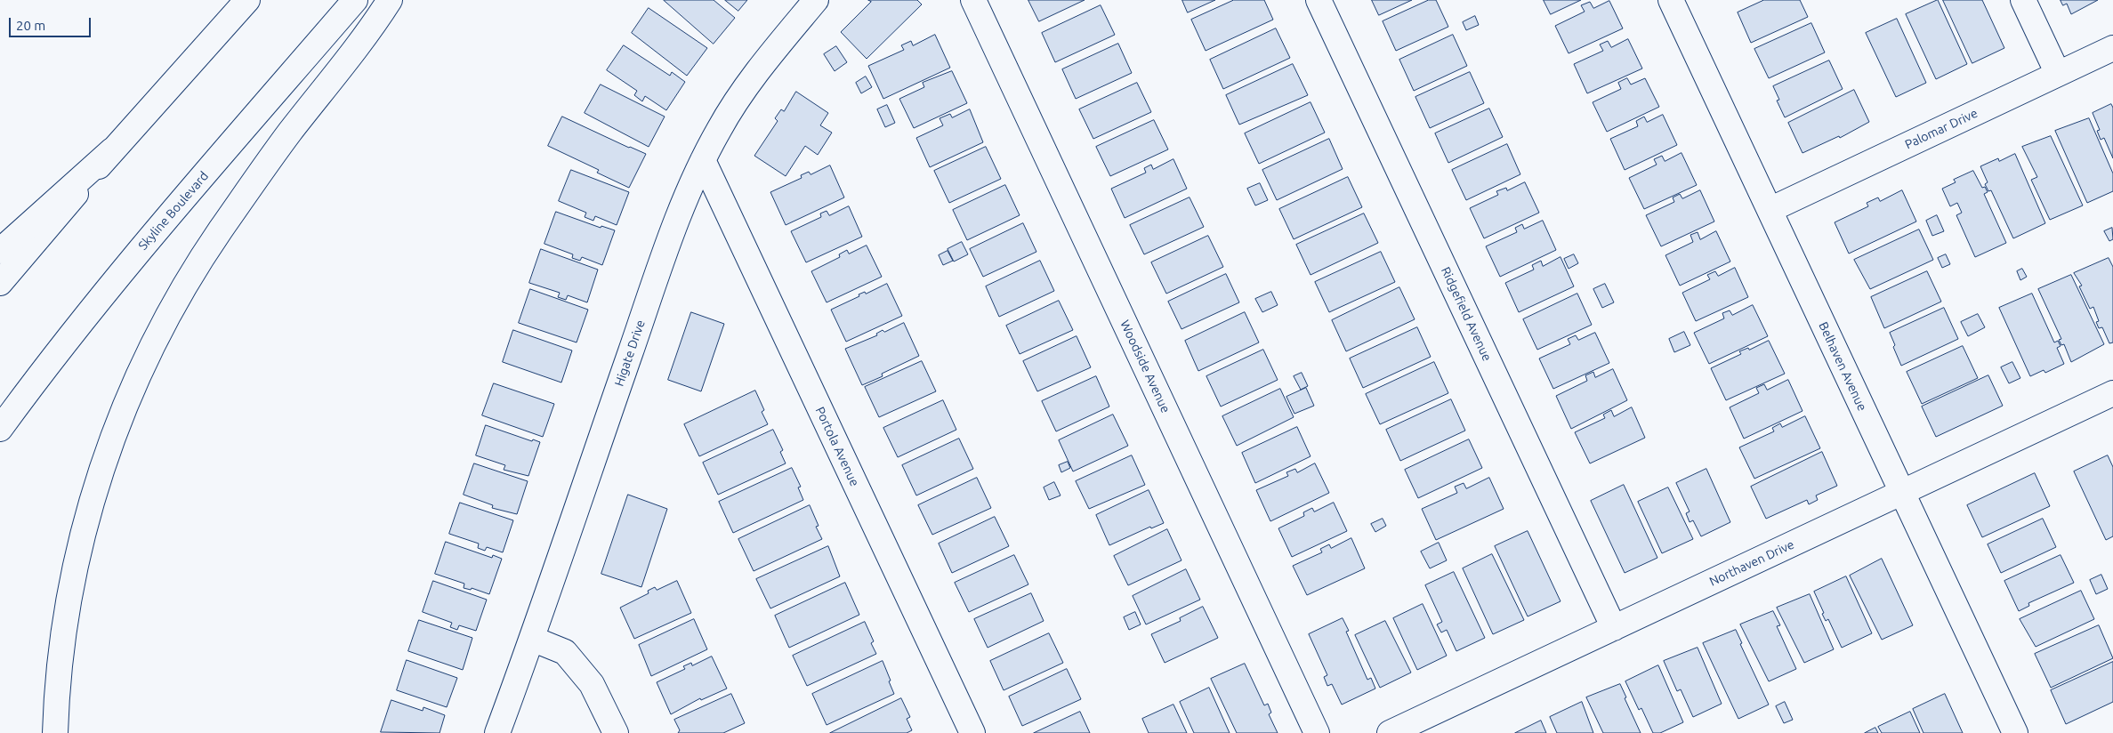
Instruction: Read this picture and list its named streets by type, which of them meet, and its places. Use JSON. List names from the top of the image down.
{
  "streets": {
    "main road": [
      "Palomar Drive",
      "Skyline Boulevard",
      "Ridgefield Avenue",
      "Higate Drive",
      "Woodside Avenue",
      "Belhaven Avenue",
      "Portola Avenue",
      "Northaven Drive"
    ]
  },
  "crossings": [
    ["Palomar Drive", "Belhaven Avenue"],
    ["Ridgefield Avenue", "Northaven Drive"],
    ["Higate Drive", "Portola Avenue"],
    ["Belhaven Avenue", "Northaven Drive"]
  ],
  "scale_bar": "20 m"
}
